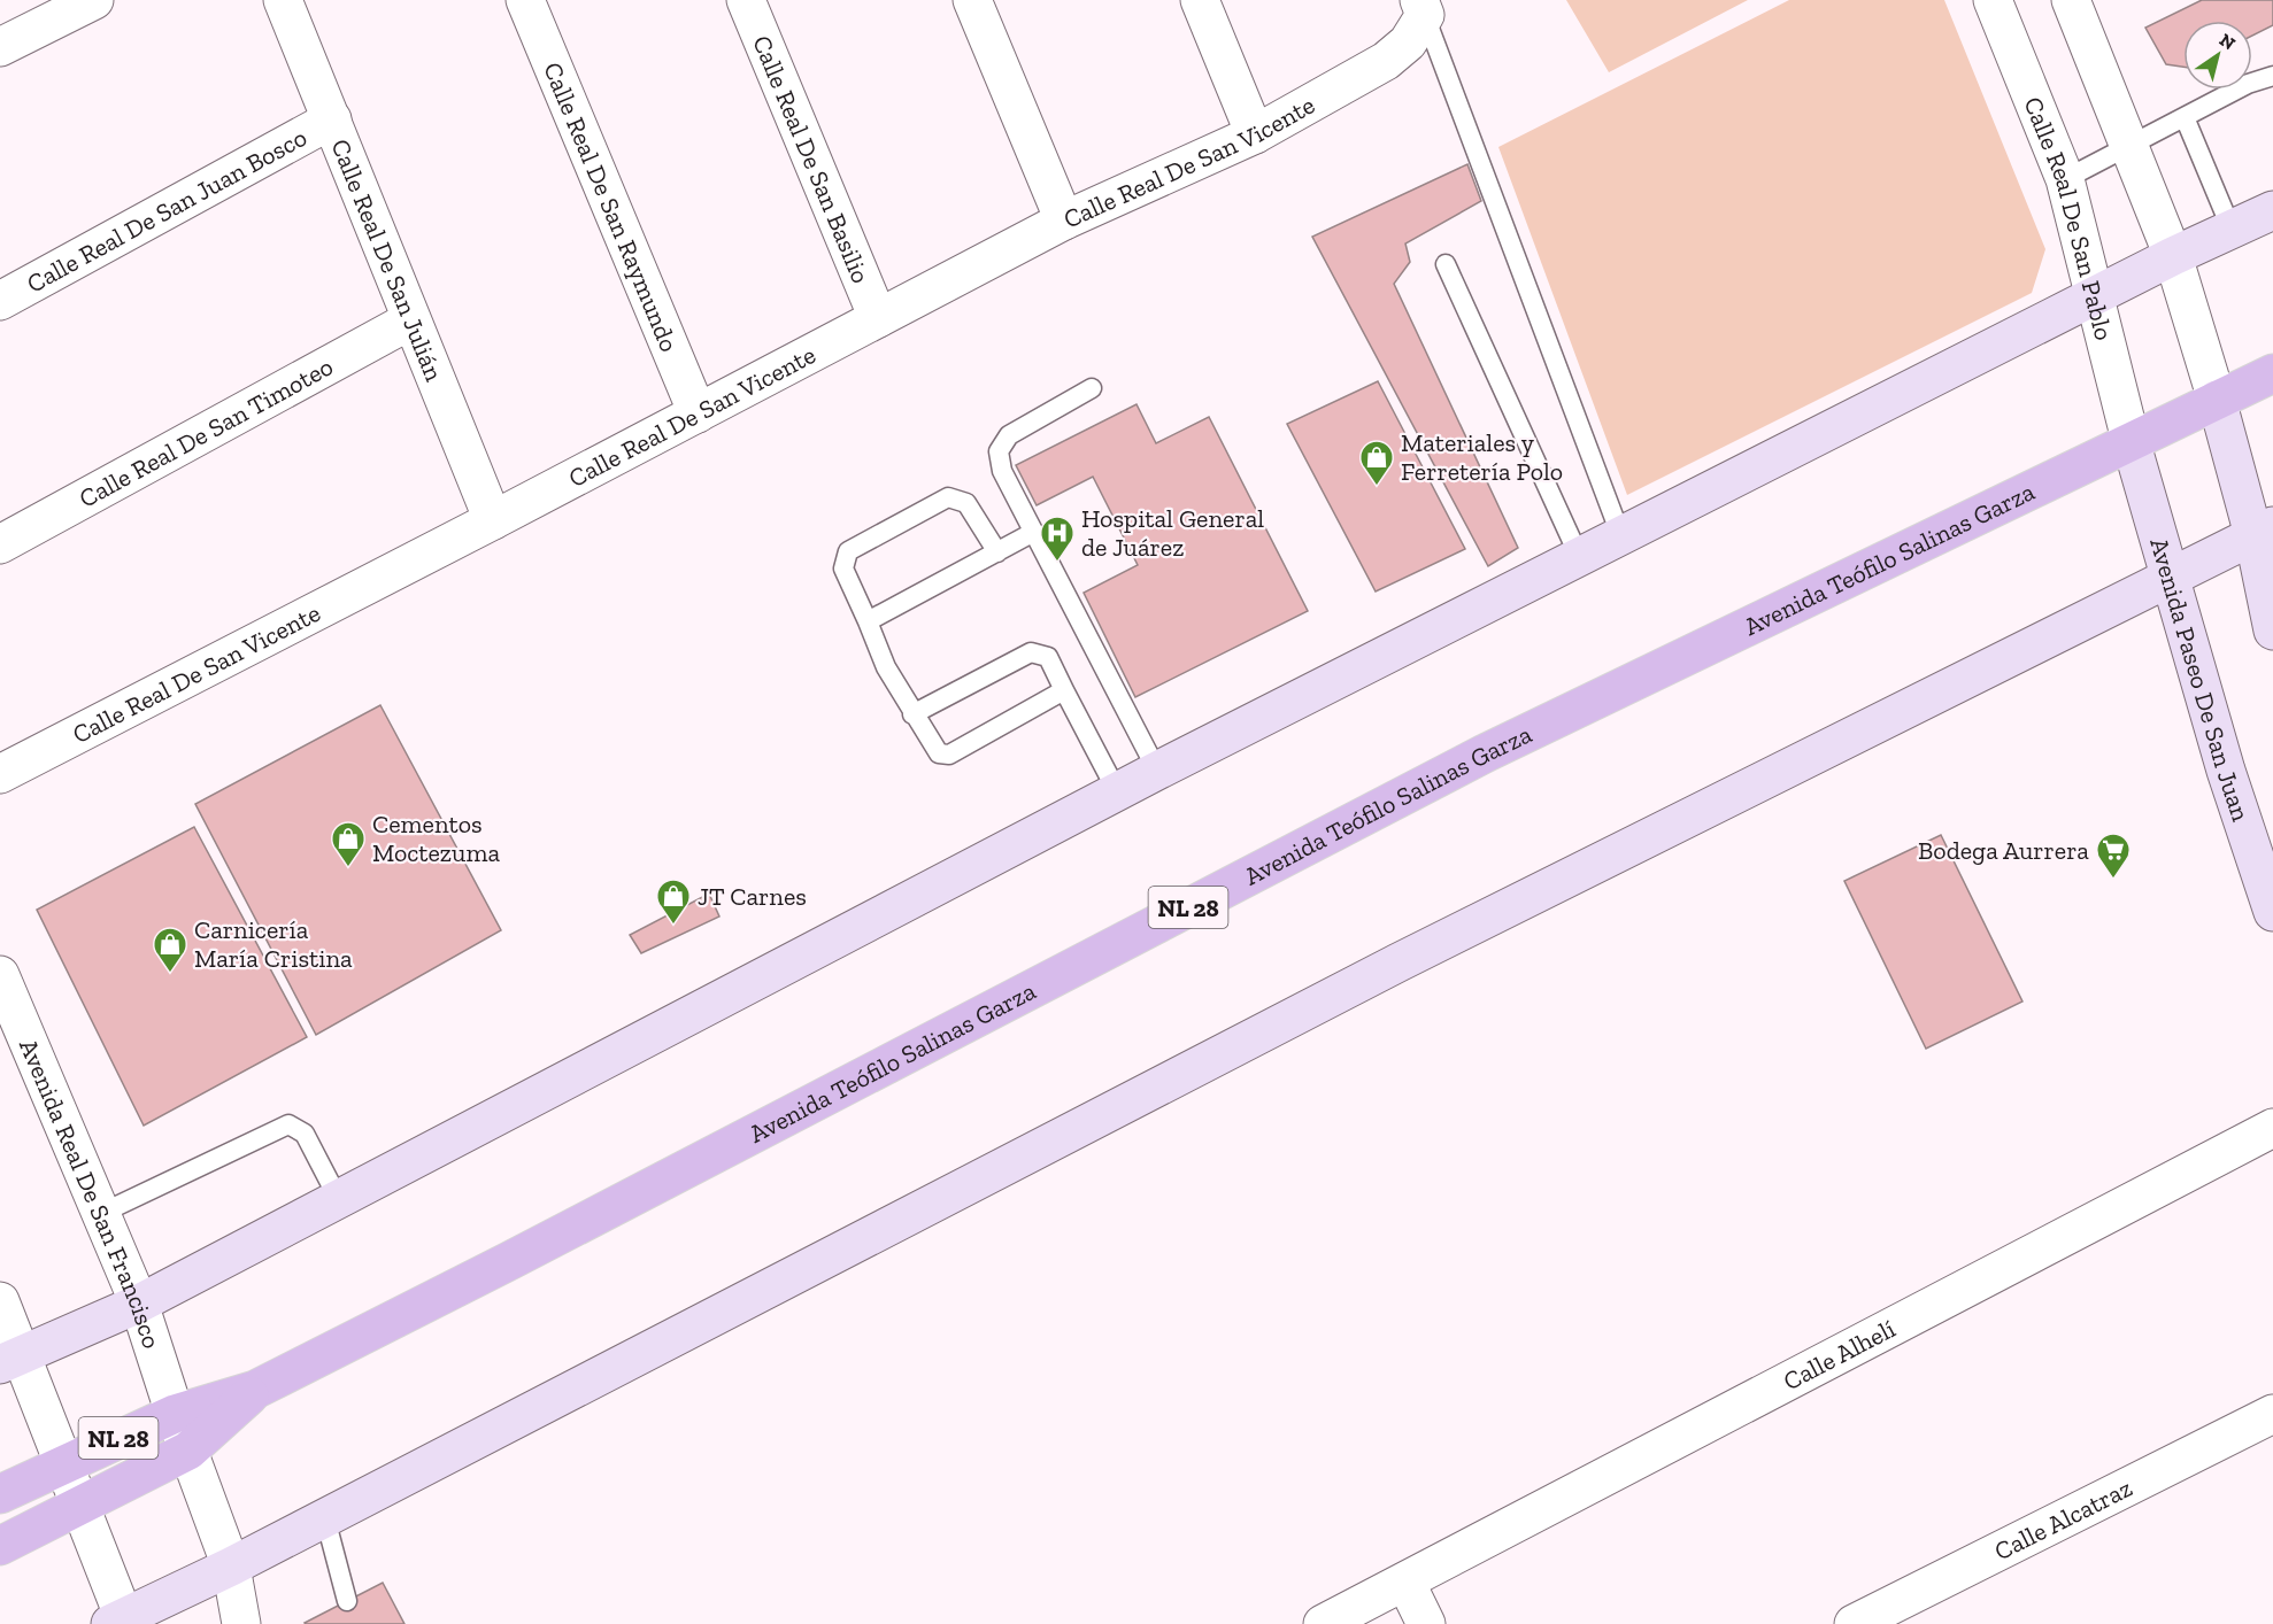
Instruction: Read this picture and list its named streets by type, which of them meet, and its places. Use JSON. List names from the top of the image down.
{
  "streets": {
    "main road": ["Avenida Teófilo Salinas Garza", "NL 28"],
    "street": [
      "Calle Real De San Basilio",
      "Calle Real De San Vicente",
      "Calle Real De San Raymundo",
      "Calle Real De San Juan Bosco",
      "Calle Real De San Pablo",
      "Calle Real De San Julián",
      "Calle Real De San Timoteo",
      "Avenida Paseo De San Juan",
      "Avenida Real De San Francisco",
      "Calle Alhelí",
      "Calle Alcatraz"
    ]
  },
  "crossings": [
    ["Calle Real De San Basilio", "Calle Real De San Vicente"],
    ["Calle Real De San Vicente", "Calle Real De San Raymundo"],
    ["Calle Real De San Vicente", "Calle Real De San Julián"],
    ["Calle Real De San Juan Bosco", "Calle Real De San Julián"],
    ["Calle Real De San Pablo", "Avenida Teófilo Salinas Garza"],
    ["Calle Real De San Pablo", "Avenida Paseo De San Juan"],
    ["Calle Real De San Julián", "Calle Real De San Timoteo"],
    ["Avenida Teófilo Salinas Garza", "Avenida Paseo De San Juan"],
    ["Avenida Teófilo Salinas Garza", "Avenida Real De San Francisco"]
  ],
  "places": {
    "shop": [
      "Materiales y Ferretería Polo",
      "Cementos Moctezuma",
      "JT Carnes",
      "Carnicería María Cristina"
    ],
    "hospital": ["Hospital General de Juárez"],
    "supermarket": ["Bodega Aurrera"]
  },
  "north": "top right"
}
